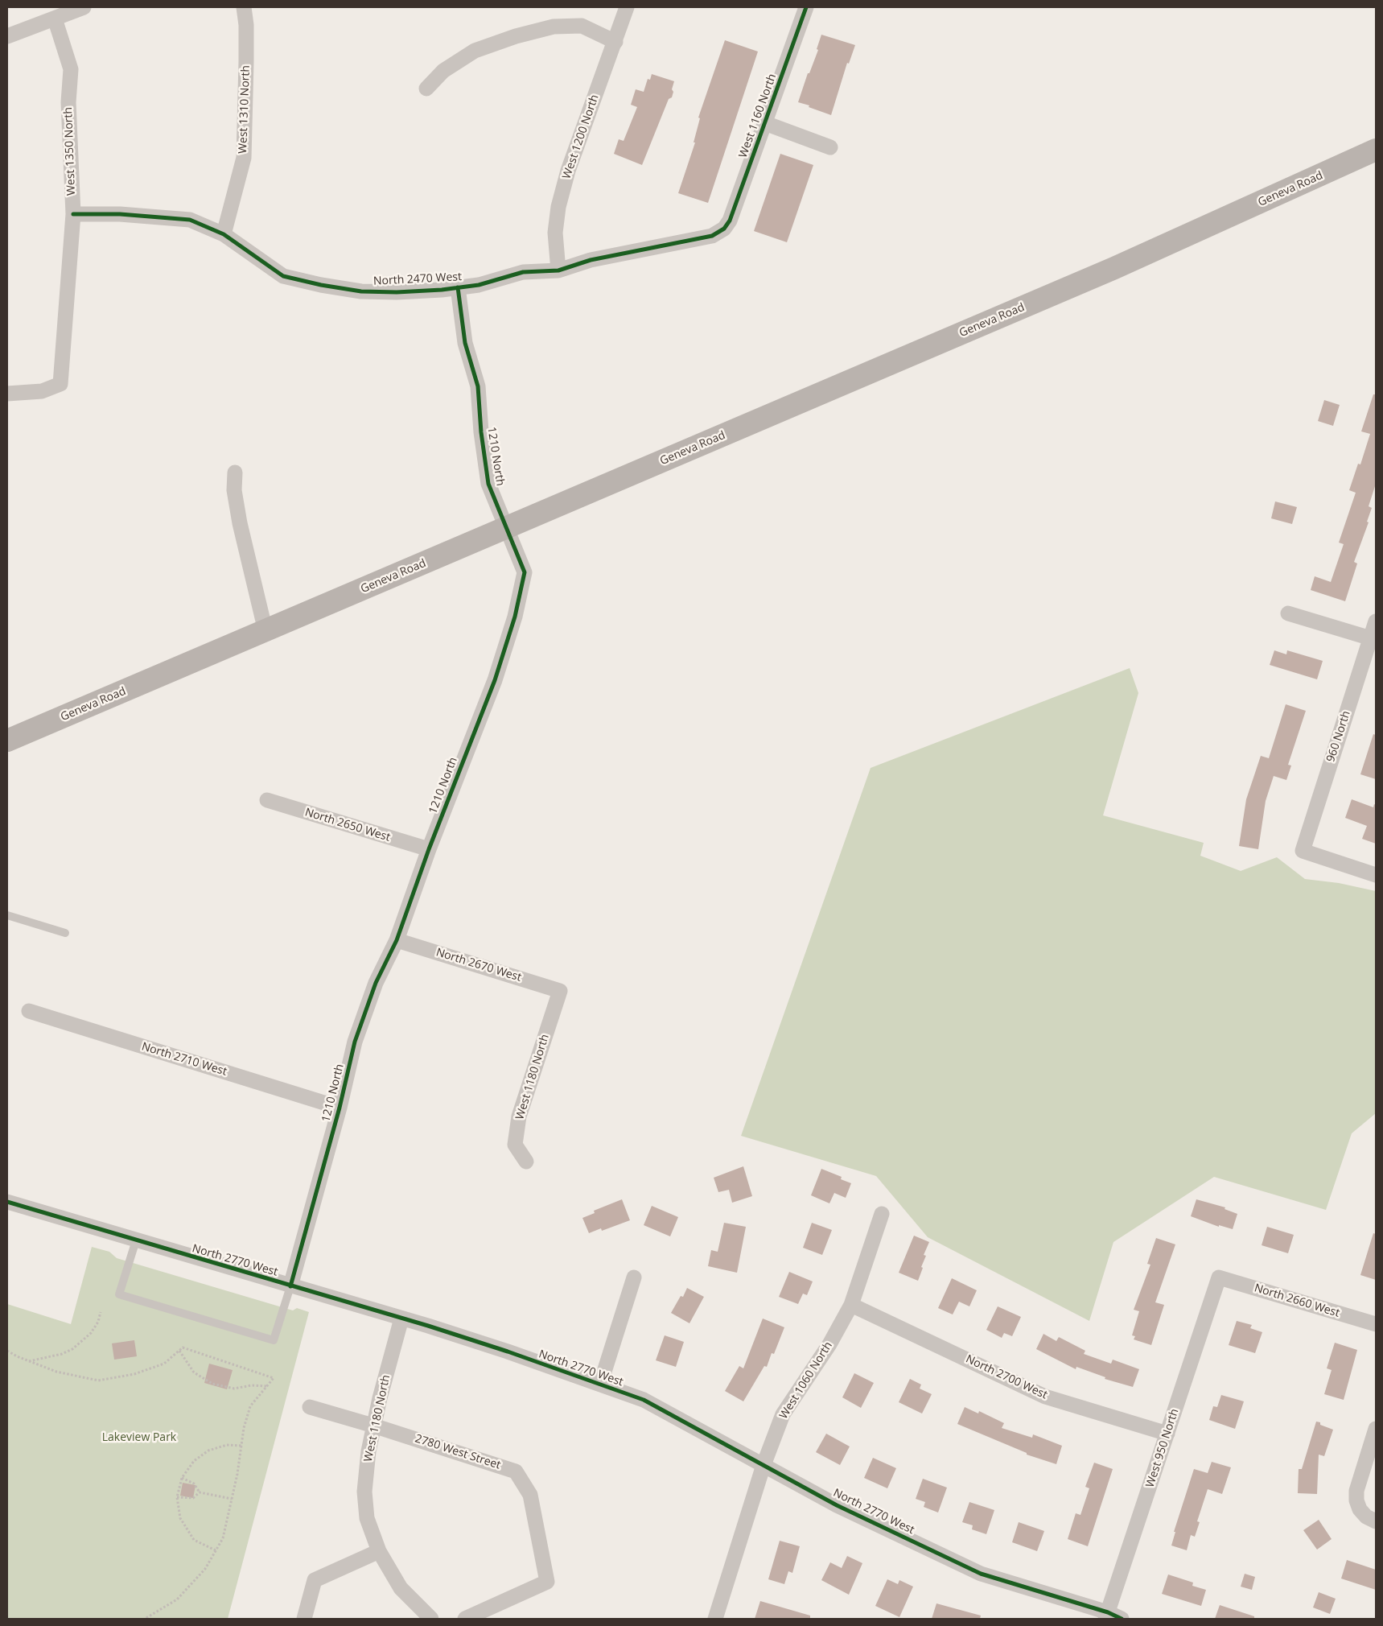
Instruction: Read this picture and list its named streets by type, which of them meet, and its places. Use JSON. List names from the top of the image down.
{
  "streets": {
    "main road": ["Geneva Road"],
    "street": [
      "West 1310 North",
      "West 1160 North",
      "West 1200 North",
      "West 1350 North",
      "North 2470 West",
      "1210 North",
      "960 North",
      "North 2650 West",
      "North 2670 West",
      "North 2710 West",
      "West 1180 North",
      "North 2770 West",
      "North 2660 West",
      "North 2700 West",
      "West 1060 North",
      "West 950 North",
      "2780 West Street"
    ]
  },
  "crossings": [
    ["West 1310 North", "North 2470 West"],
    ["West 1160 North", "North 2470 West"],
    ["West 1200 North", "North 2470 West"],
    ["West 1350 North", "North 2470 West"],
    ["Geneva Road", "1210 North"],
    ["North 2470 West", "1210 North"],
    ["1210 North", "North 2650 West"],
    ["1210 North", "North 2670 West"],
    ["1210 North", "North 2710 West"],
    ["1210 North", "North 2770 West"],
    ["North 2670 West", "West 1180 North"],
    ["West 1180 North", "North 2770 West"],
    ["West 1180 North", "2780 West Street"],
    ["North 2770 West", "West 1060 North"],
    ["North 2770 West", "West 950 North"],
    ["North 2660 West", "West 950 North"],
    ["North 2700 West", "West 1060 North"],
    ["North 2700 West", "West 950 North"]
  ],
  "parks": ["Lakeview Park"]
}
